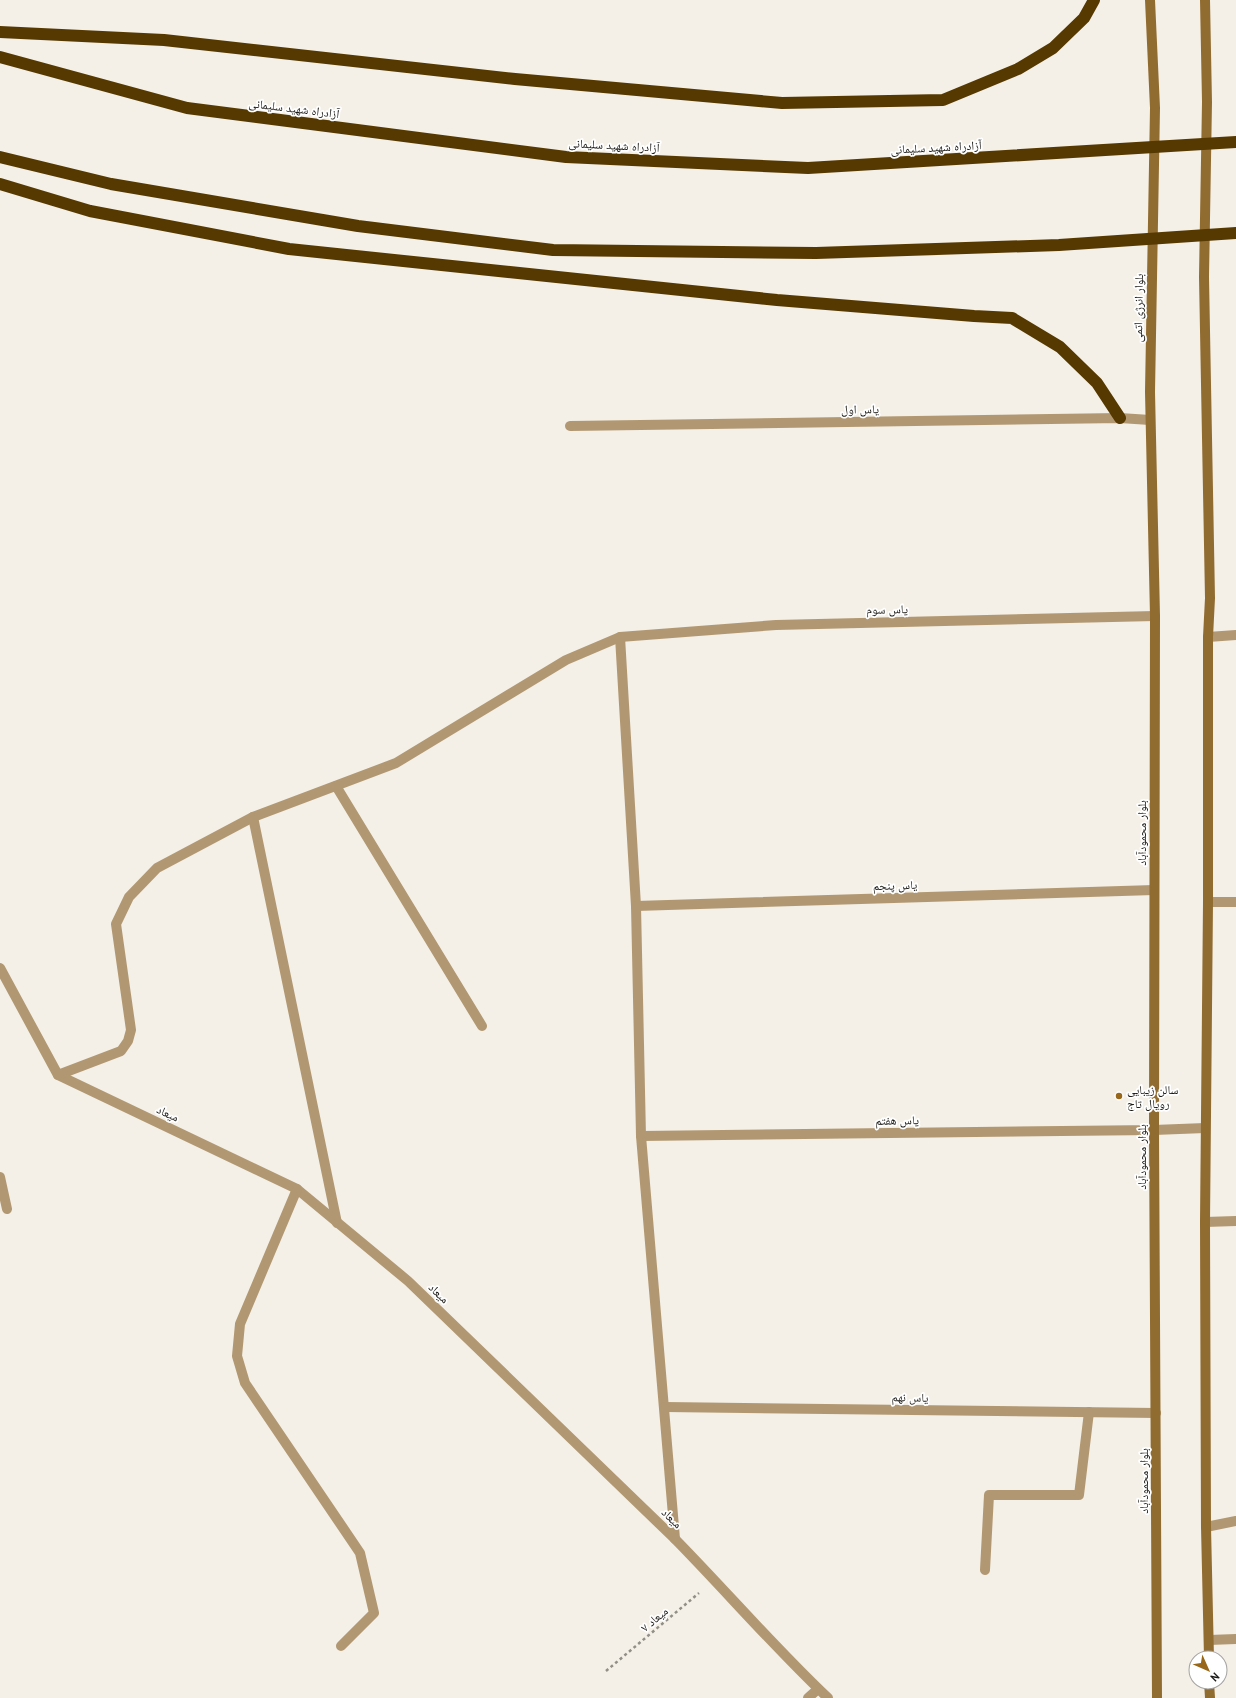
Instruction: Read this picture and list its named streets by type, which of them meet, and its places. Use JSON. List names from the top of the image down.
{
  "streets": {
    "highway": ["آزادراه شهید سلیمانی"],
    "main road": ["بلوار انرژی اتمی", "بلوار محمودآباد"],
    "street": [
      "یاس اول",
      "یاس سوم",
      "یاس پنجم",
      "میعاد",
      "یاس هفتم",
      "یاس نهم"
    ],
    "path": ["میعاد ۷"]
  },
  "crossings": [
    ["بلوار انرژی اتمی", "یاس اول"],
    ["بلوار انرژی اتمی", "یاس سوم"],
    ["بلوار انرژی اتمی", "بلوار محمودآباد"],
    ["یاس سوم", "بلوار محمودآباد"],
    ["یاس سوم", "میعاد"],
    ["بلوار محمودآباد", "یاس پنجم"],
    ["بلوار محمودآباد", "یاس هفتم"],
    ["بلوار محمودآباد", "یاس نهم"],
    ["میعاد", "میعاد ۷"]
  ],
  "places": ["سالن زیبایی رویال تاج"],
  "north": "bottom right"
}
